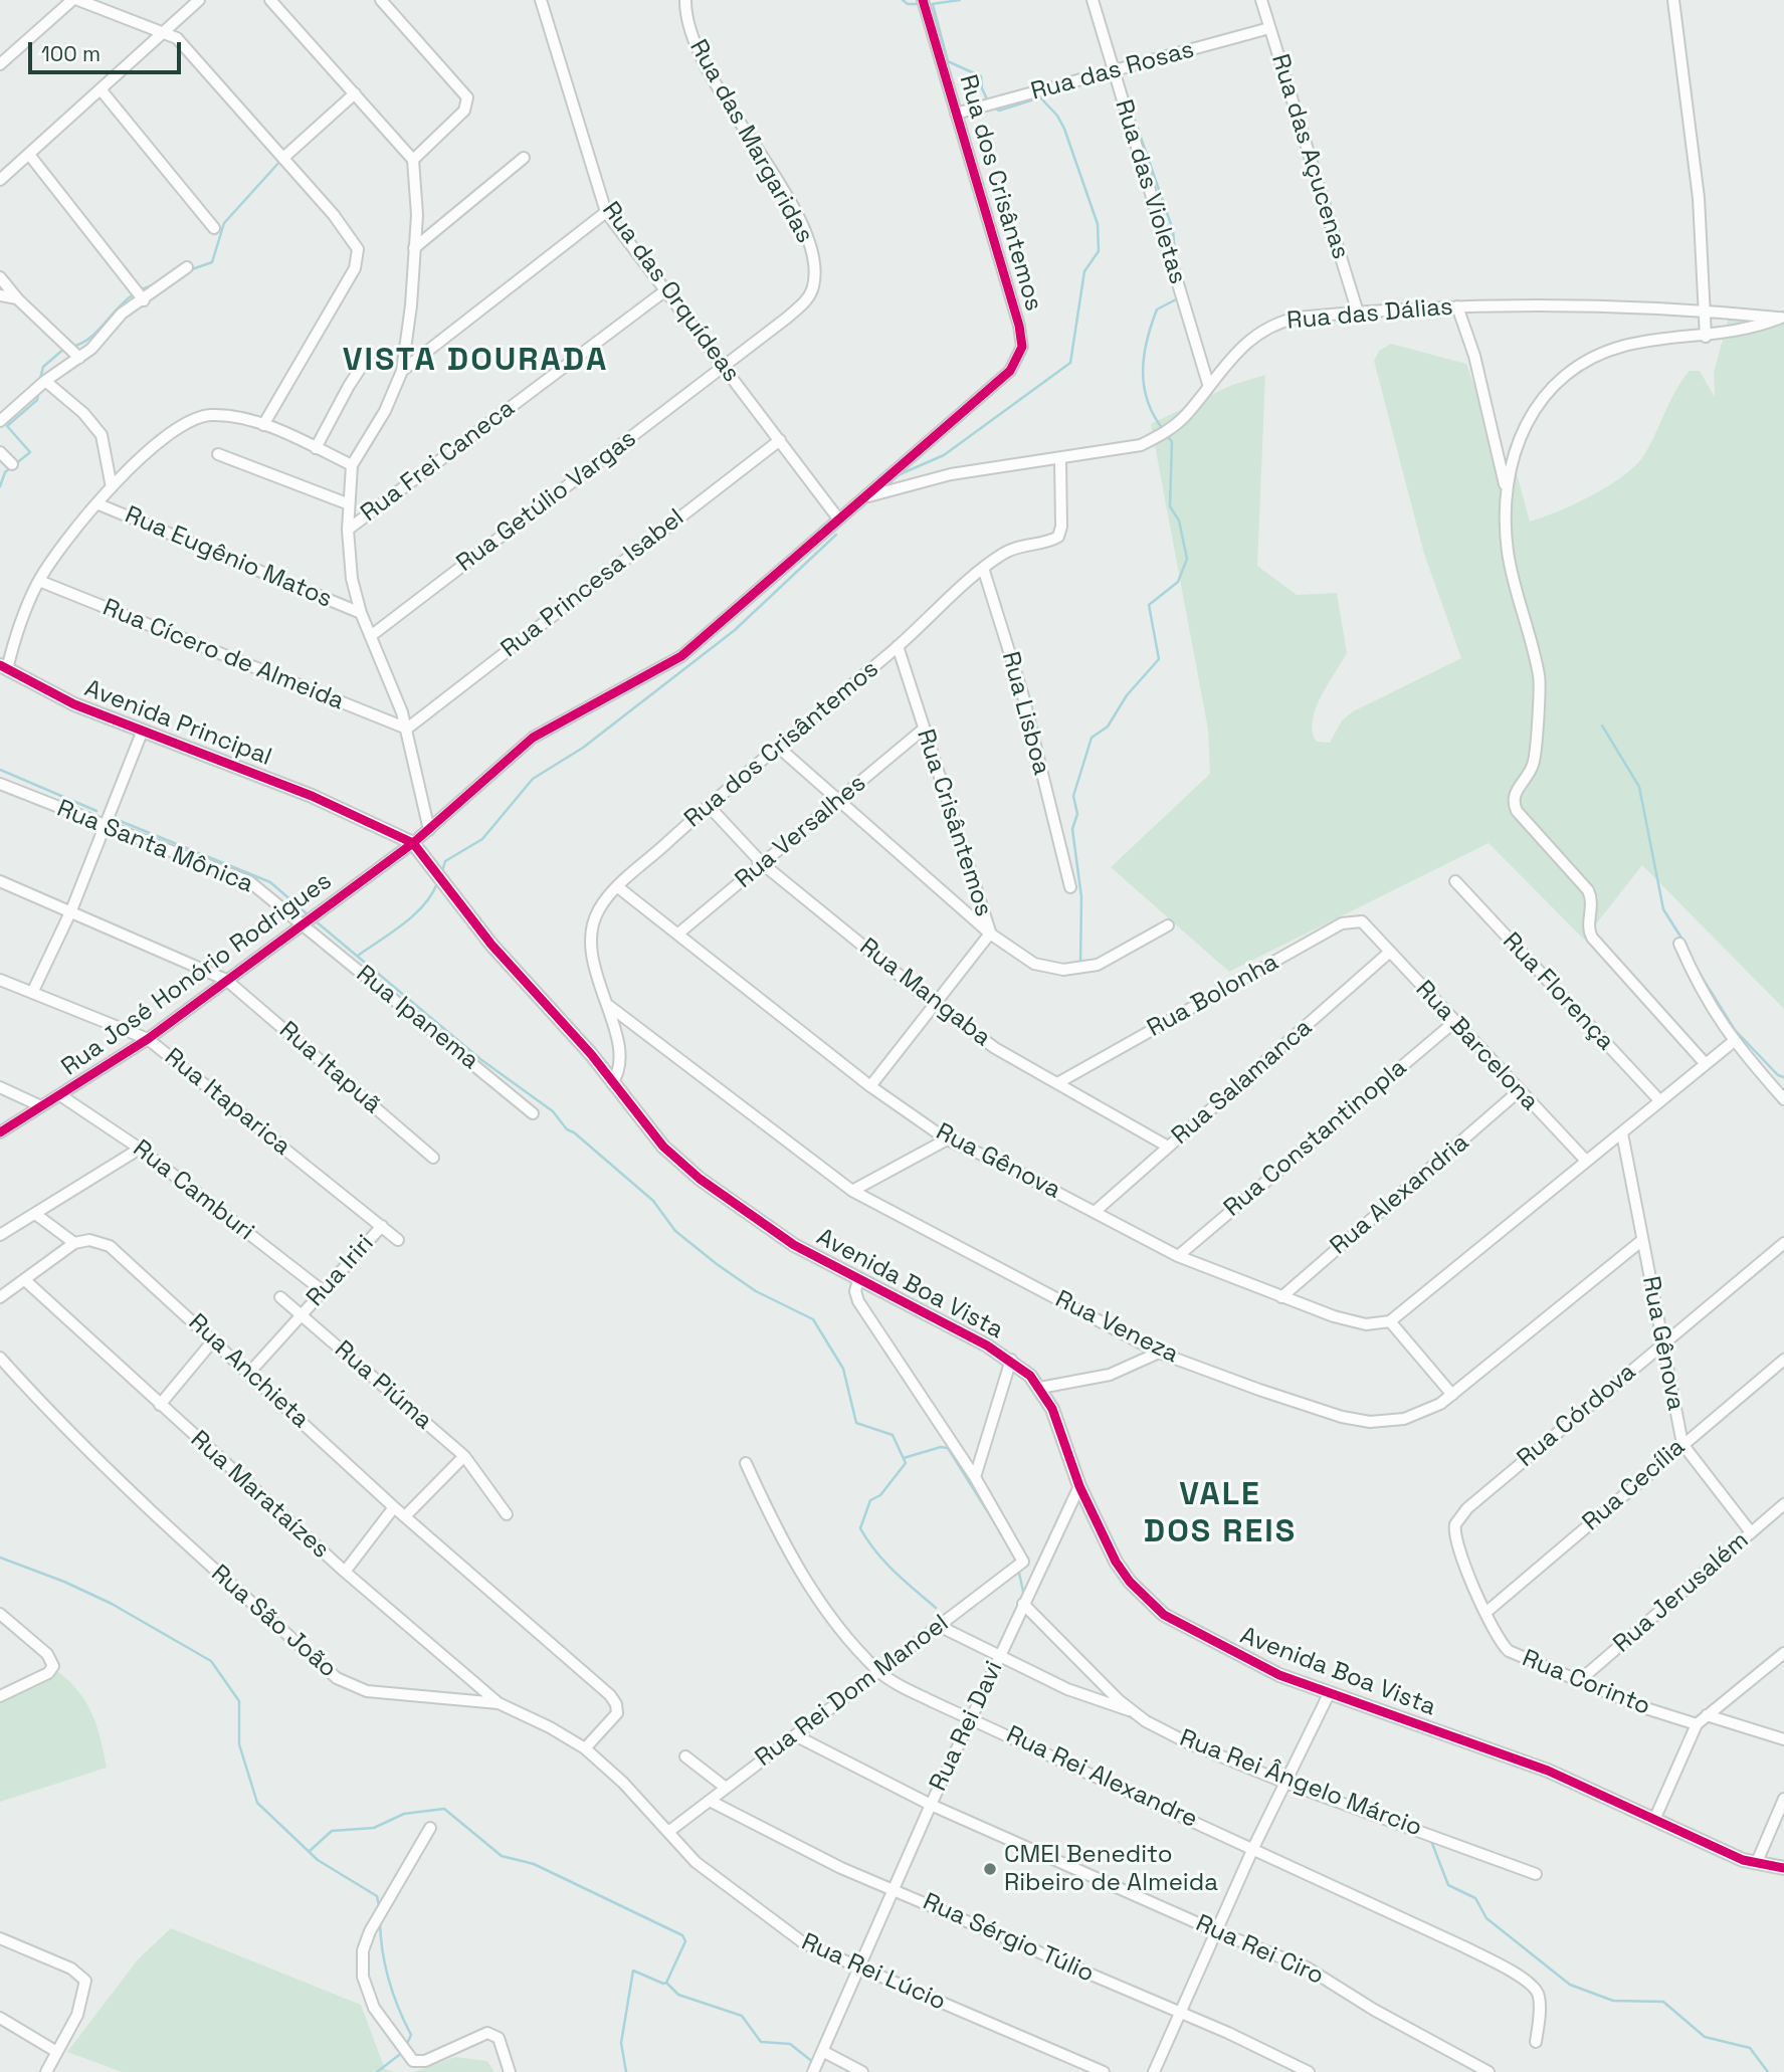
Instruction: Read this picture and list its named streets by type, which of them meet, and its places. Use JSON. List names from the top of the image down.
{
  "streets": {
    "street": [
      "Rua das Rosas",
      "Rua das Margaridas",
      "Rua das Açucenas",
      "Rua das Violetas",
      "Rua dos Crisântemos",
      "Rua das Orquídeas",
      "Rua das Dálias",
      "Rua Frei Caneca",
      "Rua Getúlio Vargas",
      "Rua Eugênio Matos",
      "Rua Princesa Isabel",
      "Rua Cícero de Almeida",
      "Rua Lisboa",
      "Avenida Principal",
      "Rua Crisântemos",
      "Rua Versalhes",
      "Rua Santa Mônica",
      "Rua José Honório Rodrigues",
      "Rua Florença",
      "Rua Mangaba",
      "Rua Bolonha",
      "Rua Ipanema",
      "Rua Barcelona",
      "Rua Itapuã",
      "Rua Salamanca",
      "Rua Itaparica",
      "Rua Constantinopla",
      "Rua Gênova",
      "Rua Camburi",
      "Rua Alexandria",
      "Rua Iriri",
      "Avenida Boa Vista",
      "Rua Veneza",
      "Rua Anchieta",
      "Rua Piúma",
      "Rua Córdova",
      "Rua Cecília",
      "Rua Marataízes",
      "Rua Jerusalém",
      "Rua São João",
      "Rua Corinto",
      "Rua Rei Dom Manoel",
      "Rua Rei Davi",
      "Rua Rei Alexandre",
      "Rua Rei Ângelo Márcio",
      "Rua Sérgio Túlio",
      "Rua Rei Ciro",
      "Rua Rei Lúcio"
    ]
  },
  "crossings": [
    ["Rua das Rosas", "Rua das Açucenas"],
    ["Rua das Rosas", "Rua das Violetas"],
    ["Rua das Rosas", "Rua dos Crisântemos"],
    ["Rua das Margaridas", "Rua das Orquídeas"],
    ["Rua das Margaridas", "Rua Getúlio Vargas"],
    ["Rua das Açucenas", "Rua das Dálias"],
    ["Rua das Violetas", "Rua das Dálias"],
    ["Rua dos Crisântemos", "Rua das Orquídeas"],
    ["Rua dos Crisântemos", "Rua das Dálias"],
    ["Rua dos Crisântemos", "Rua Lisboa"],
    ["Rua dos Crisântemos", "Rua Crisântemos"],
    ["Rua dos Crisântemos", "Rua José Honório Rodrigues"],
    ["Rua dos Crisântemos", "Rua Mangaba"],
    ["Rua dos Crisântemos", "Rua Gênova"],
    ["Rua dos Crisântemos", "Avenida Boa Vista"],
    ["Rua dos Crisântemos", "Rua Veneza"],
    ["Rua das Orquídeas", "Rua Frei Caneca"],
    ["Rua das Orquídeas", "Rua Getúlio Vargas"],
    ["Rua das Orquídeas", "Rua Princesa Isabel"],
    ["Rua das Orquídeas", "Rua José Honório Rodrigues"],
    ["Rua Princesa Isabel", "Rua Cícero de Almeida"],
    ["Avenida Principal", "Rua José Honório Rodrigues"],
    ["Avenida Principal", "Avenida Boa Vista"],
    ["Rua Crisântemos", "Rua Versalhes"],
    ["Rua Crisântemos", "Rua Mangaba"],
    ["Rua Crisântemos", "Rua Gênova"],
    ["Rua Versalhes", "Rua Mangaba"],
    ["Rua Versalhes", "Rua Gênova"],
    ["Rua Santa Mônica", "Rua José Honório Rodrigues"],
    ["Rua Santa Mônica", "Rua Ipanema"],
    ["Rua José Honório Rodrigues", "Rua Ipanema"],
    ["Rua José Honório Rodrigues", "Rua Itapuã"],
    ["Rua José Honório Rodrigues", "Rua Itaparica"],
    ["Rua José Honório Rodrigues", "Rua Camburi"],
    ["Rua José Honório Rodrigues", "Avenida Boa Vista"],
    ["Rua Mangaba", "Rua Bolonha"],
    ["Rua Mangaba", "Rua Salamanca"],
    ["Rua Bolonha", "Rua Barcelona"],
    ["Rua Barcelona", "Rua Salamanca"],
    ["Rua Barcelona", "Rua Constantinopla"],
    ["Rua Barcelona", "Rua Alexandria"],
    ["Rua Salamanca", "Rua Gênova"],
    ["Rua Itaparica", "Rua Iriri"],
    ["Rua Constantinopla", "Rua Gênova"],
    ["Rua Gênova", "Rua Alexandria"],
    ["Rua Gênova", "Rua Veneza"],
    ["Rua Gênova", "Rua Córdova"],
    ["Rua Gênova", "Rua Cecília"],
    ["Rua Gênova", "Rua Jerusalém"],
    ["Rua Camburi", "Rua Iriri"],
    ["Rua Iriri", "Rua Piúma"],
    ["Avenida Boa Vista", "Rua Rei Davi"],
    ["Rua Anchieta", "Rua São João"],
    ["Rua Córdova", "Rua Corinto"],
    ["Rua Cecília", "Rua Corinto"],
    ["Rua Marataízes", "Rua São João"],
    ["Rua Jerusalém", "Rua Corinto"],
    ["Rua São João", "Rua Rei Dom Manoel"],
    ["Rua São João", "Rua Rei Lúcio"],
    ["Rua Rei Dom Manoel", "Rua Rei Alexandre"],
    ["Rua Rei Dom Manoel", "Rua Sérgio Túlio"],
    ["Rua Rei Dom Manoel", "Rua Rei Ciro"],
    ["Rua Rei Dom Manoel", "Rua Rei Lúcio"],
    ["Rua Rei Davi", "Rua Rei Alexandre"],
    ["Rua Rei Davi", "Rua Rei Ângelo Márcio"],
    ["Rua Rei Davi", "Rua Sérgio Túlio"],
    ["Rua Rei Davi", "Rua Rei Ciro"],
    ["Rua Rei Davi", "Rua Rei Lúcio"]
  ],
  "districts": ["VISTA DOURADA", "VALE DOS REIS"],
  "places": ["CMEI Benedito Ribeiro de Almeida"],
  "scale_bar": "100 m"
}
